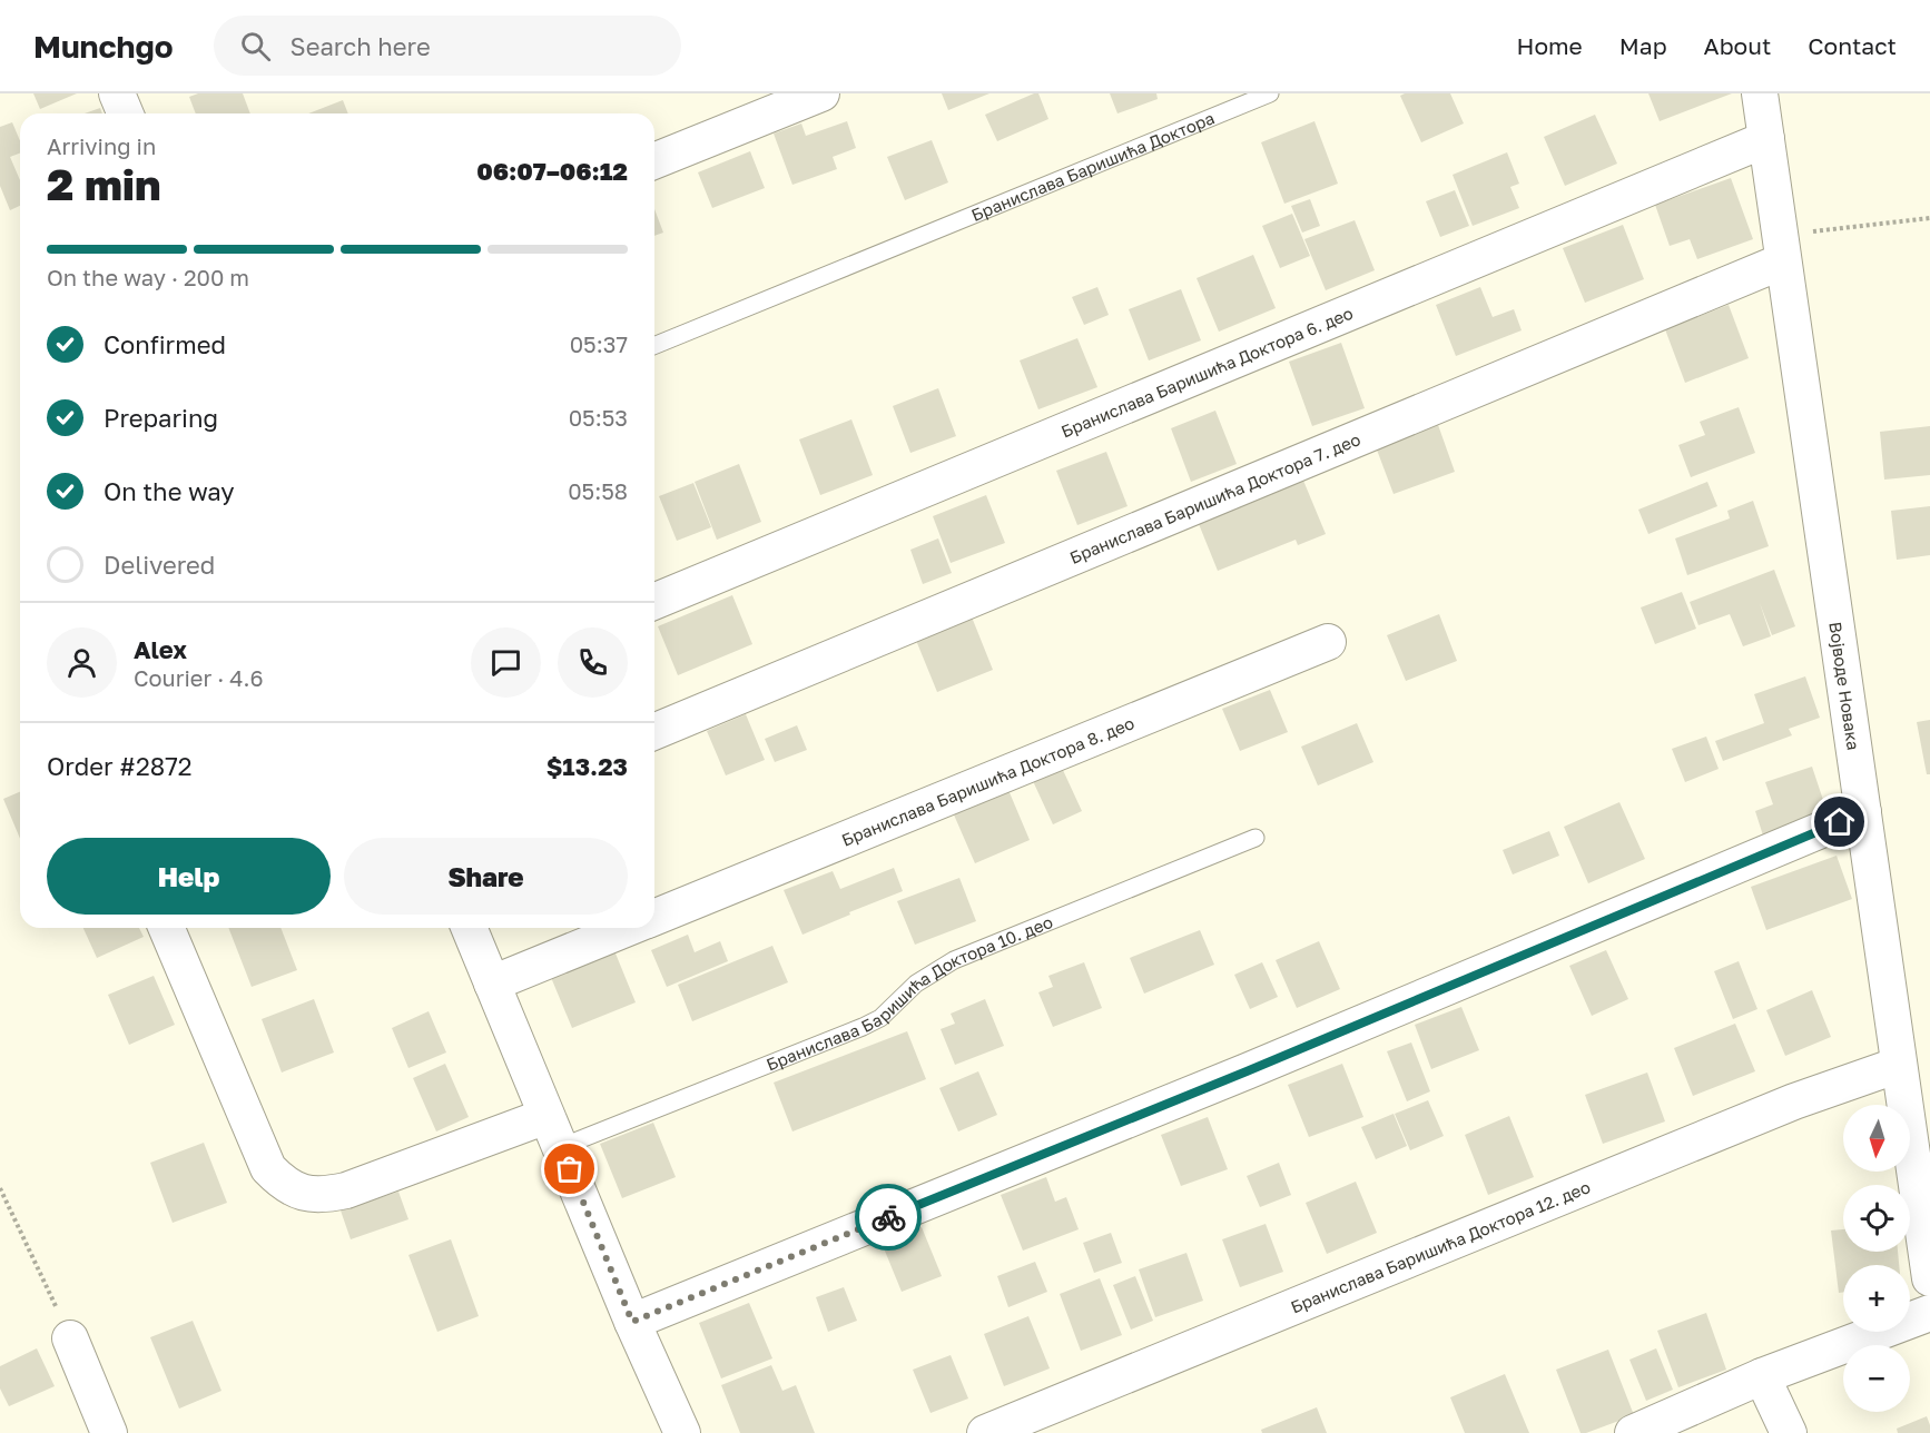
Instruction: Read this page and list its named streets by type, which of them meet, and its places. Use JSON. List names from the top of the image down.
{
  "streets": {
    "street": [
      "Бранислава Баришића Доктора 6. део",
      "Бранислава Баришића Доктора 7. део",
      "Војводе Новака",
      "Бранислава Баришића Доктора 8. део",
      "Бранислава Баришића Доктора 12. део"
    ],
    "lane": ["Бранислава Баришића Доктора", "Бранислава Баришића Доктора 10. део"]
  },
  "crossings": [
    ["Бранислава Баришића Доктора 6. део", "Војводе Новака"],
    ["Бранислава Баришића Доктора 7. део", "Војводе Новака"],
    ["Војводе Новака", "Бранислава Баришића Доктора 12. део"]
  ],
  "north": "bottom",
  "page": {
    "header": "Munchgo",
    "search": "Search here",
    "nav": [
      "Home",
      "Map",
      "About",
      "Contact"
    ],
    "heading": ["2 min", "Arriving in", "06:07–06:12"],
    "panel": [
      "Alex",
      "Courier · 4.6",
      "Order #2872",
      "$13.23"
    ],
    "bar": "On the way · 200 m",
    "list": [
      ["Confirmed", "05:37"],
      ["Preparing", "05:53"],
      ["On the way", "05:58"],
      "Delivered"
    ],
    "buttons": ["Help", "Share"],
    "map_buttons": ["+", "−"]
  }
}
